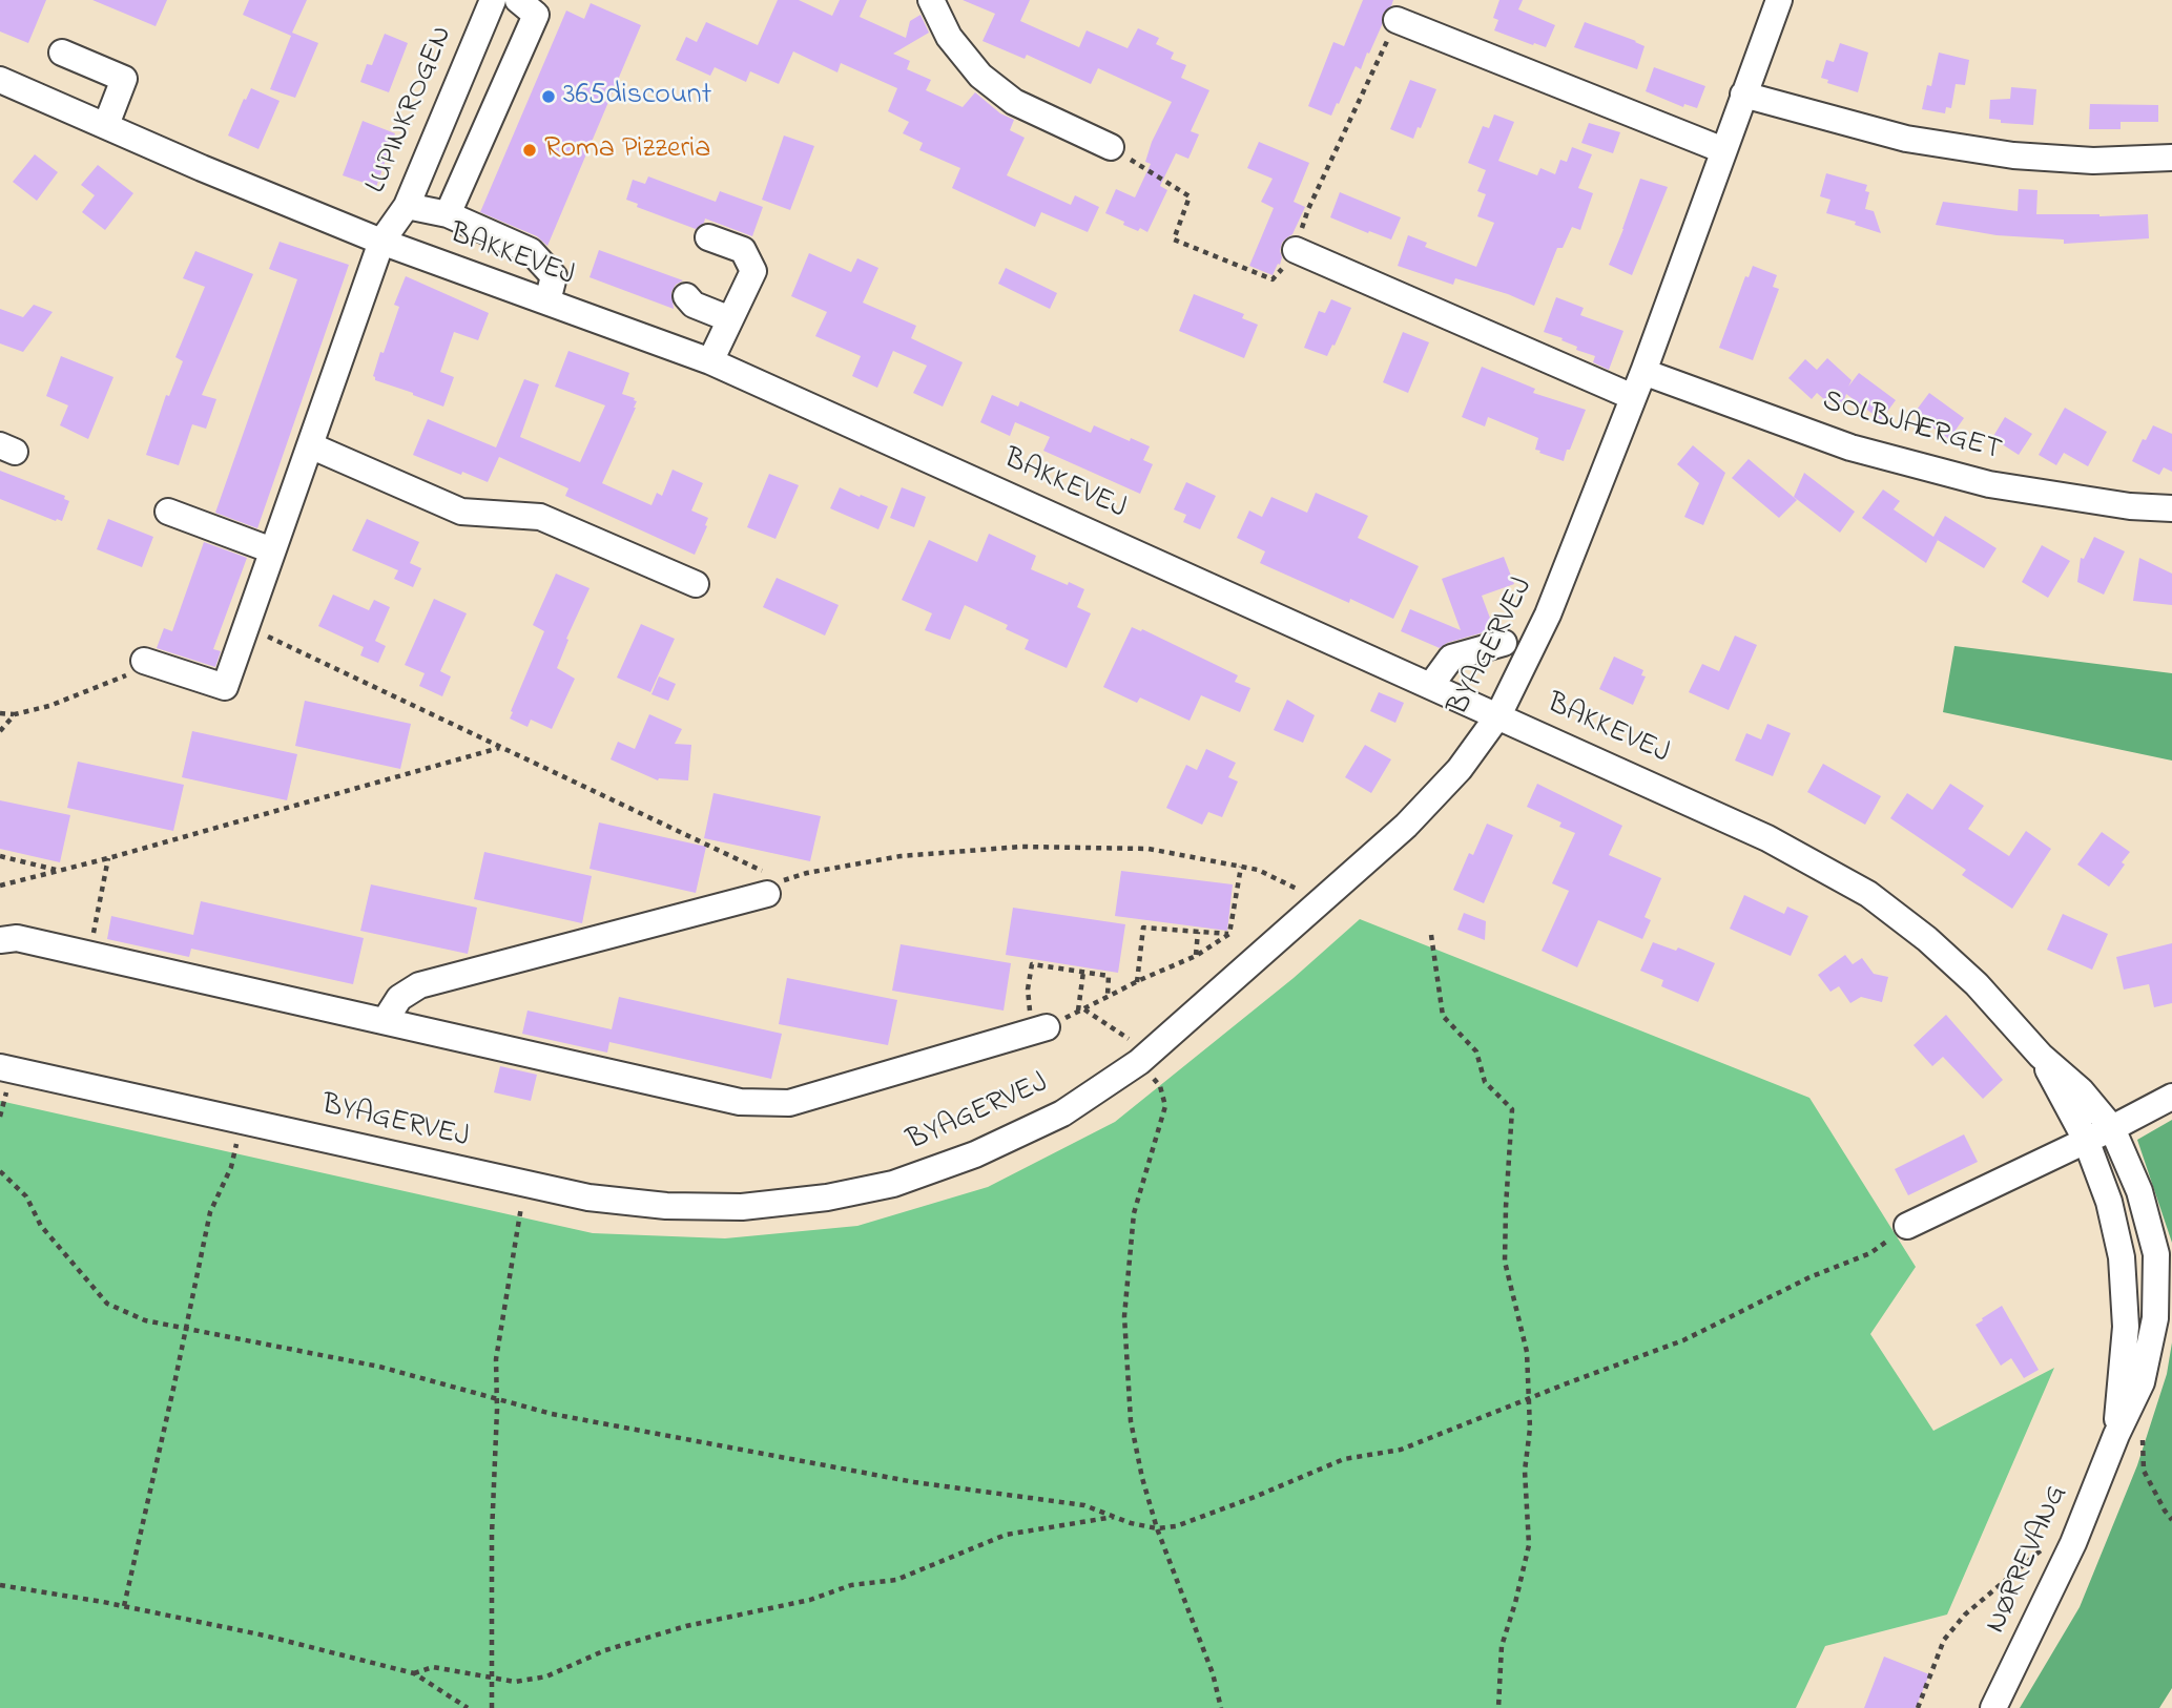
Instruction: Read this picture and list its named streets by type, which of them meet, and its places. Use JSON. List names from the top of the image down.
{
  "streets": {
    "street": [
      "LUPINKROGEN",
      "BAKKEVEJ",
      "SOLBJÆRGET",
      "BYAGERVEJ",
      "NØRREVANG"
    ]
  },
  "crossings": [
    ["LUPINKROGEN", "BAKKEVEJ"],
    ["BAKKEVEJ", "BYAGERVEJ"],
    ["BAKKEVEJ", "NØRREVANG"],
    ["SOLBJÆRGET", "BYAGERVEJ"]
  ],
  "places": ["365discount", "Roma Pizzeria"]
}
